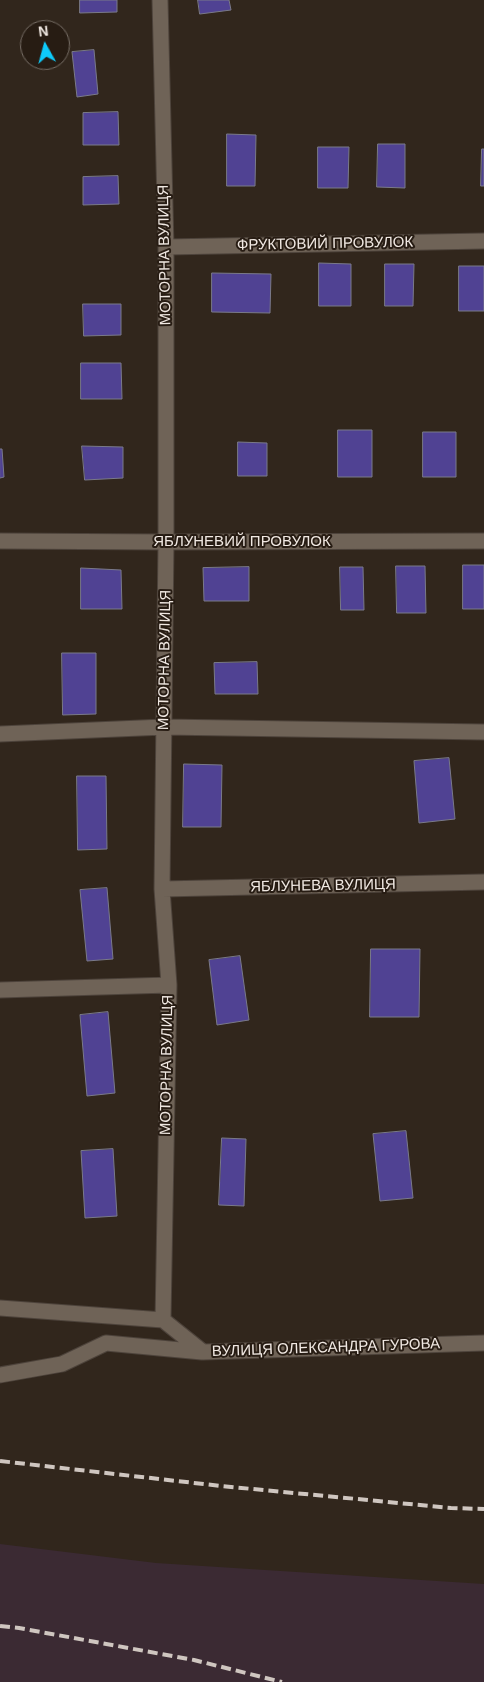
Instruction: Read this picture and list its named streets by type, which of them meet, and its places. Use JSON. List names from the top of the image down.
{
  "streets": {
    "street": [
      "ФРУКТОВИЙ ПРОВУЛОК",
      "МОТОРНА ВУЛИЦЯ",
      "ЯБЛУНЕВИЙ ПРОВУЛОК",
      "ЯБЛУНЕВА ВУЛИЦЯ",
      "ВУЛИЦЯ ОЛЕКСАНДРА ГУРОВА"
    ]
  },
  "crossings": [
    ["ФРУКТОВИЙ ПРОВУЛОК", "МОТОРНА ВУЛИЦЯ"],
    ["МОТОРНА ВУЛИЦЯ", "ЯБЛУНЕВИЙ ПРОВУЛОК"],
    ["МОТОРНА ВУЛИЦЯ", "ЯБЛУНЕВА ВУЛИЦЯ"],
    ["МОТОРНА ВУЛИЦЯ", "ВУЛИЦЯ ОЛЕКСАНДРА ГУРОВА"]
  ],
  "north": "top"
}
